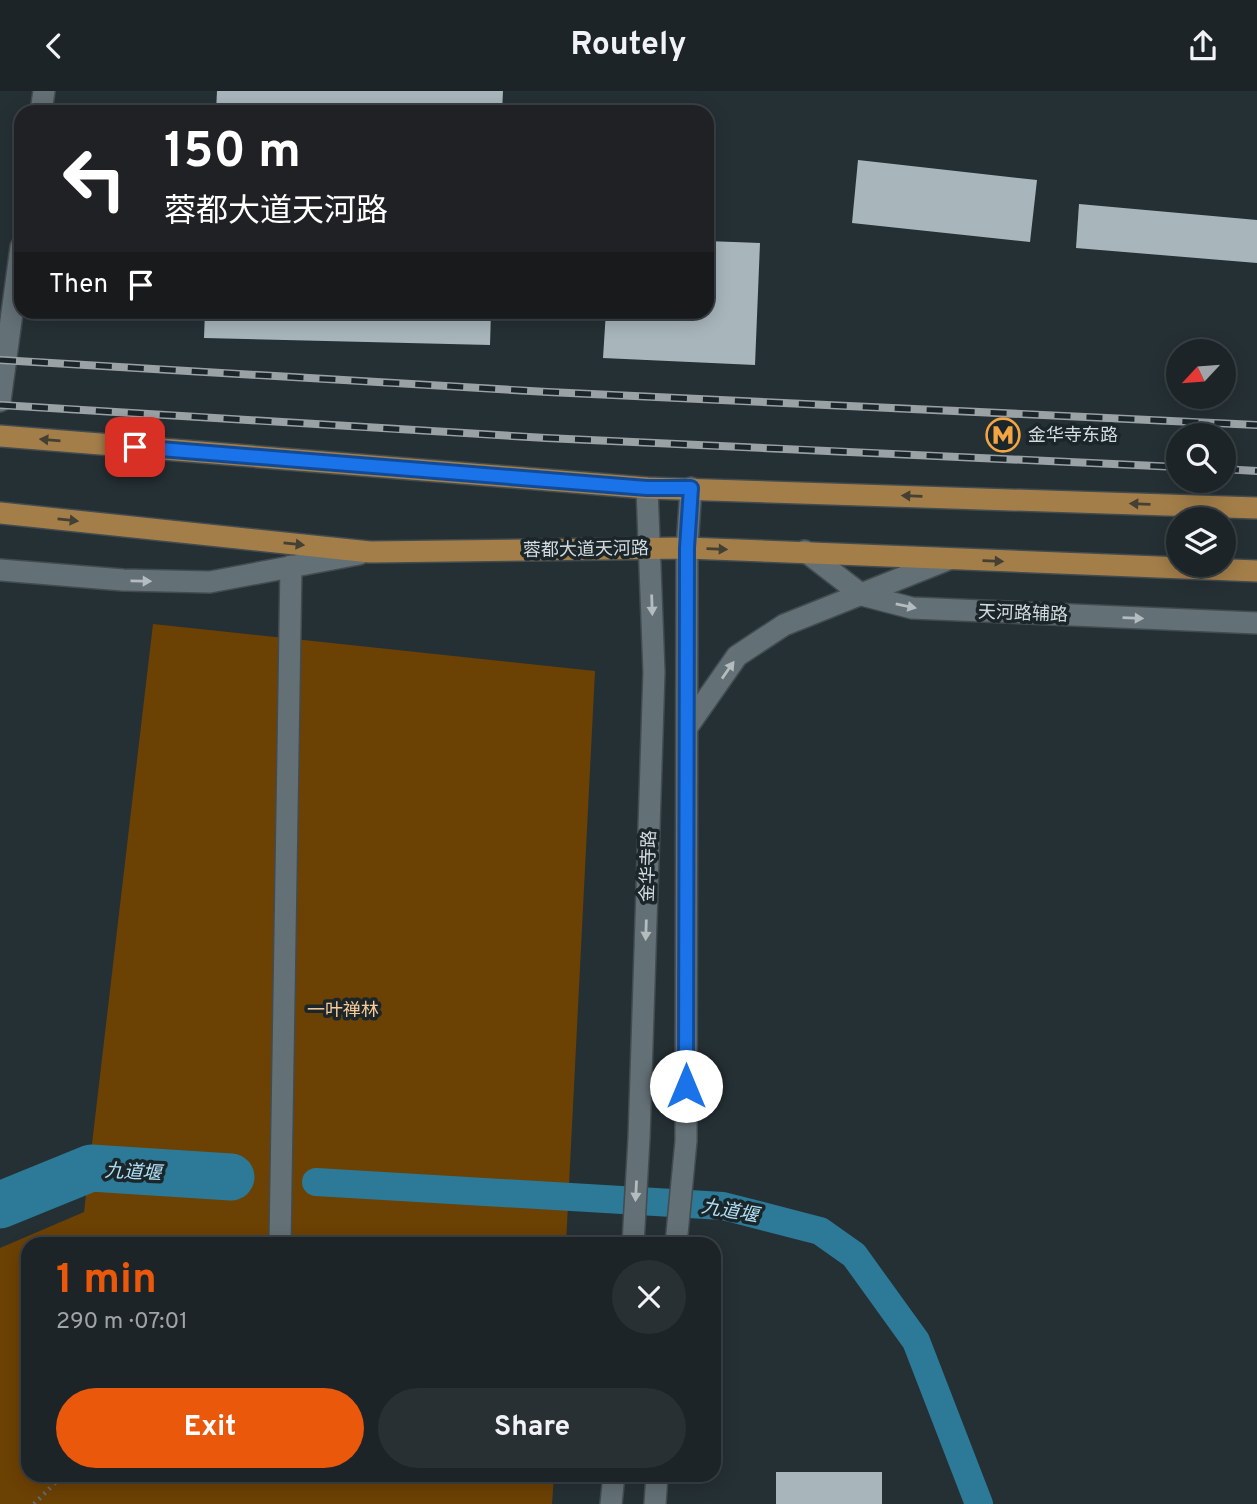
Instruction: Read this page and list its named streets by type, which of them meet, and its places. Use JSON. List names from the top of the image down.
{
  "streets": {
    "main road": ["蓉都大道天河路"],
    "street": ["天河路辅路", "金华寺路"]
  },
  "crossings": [
    ["蓉都大道天河路", "天河路辅路"],
    ["蓉都大道天河路", "金华寺路"]
  ],
  "one_way": ["天河路辅路"],
  "water": ["九道堰"],
  "parks": ["一叶禅林"],
  "places": {
    "metro station": ["金华寺东路"]
  },
  "north": "bottom left",
  "page": {
    "header": "Routely",
    "turn": ["150 m", "蓉都大道天河路"],
    "then": "Then",
    "heading": ["1 min", "290 m · 07:01"],
    "buttons": ["Exit", "Share"]
  }
}
